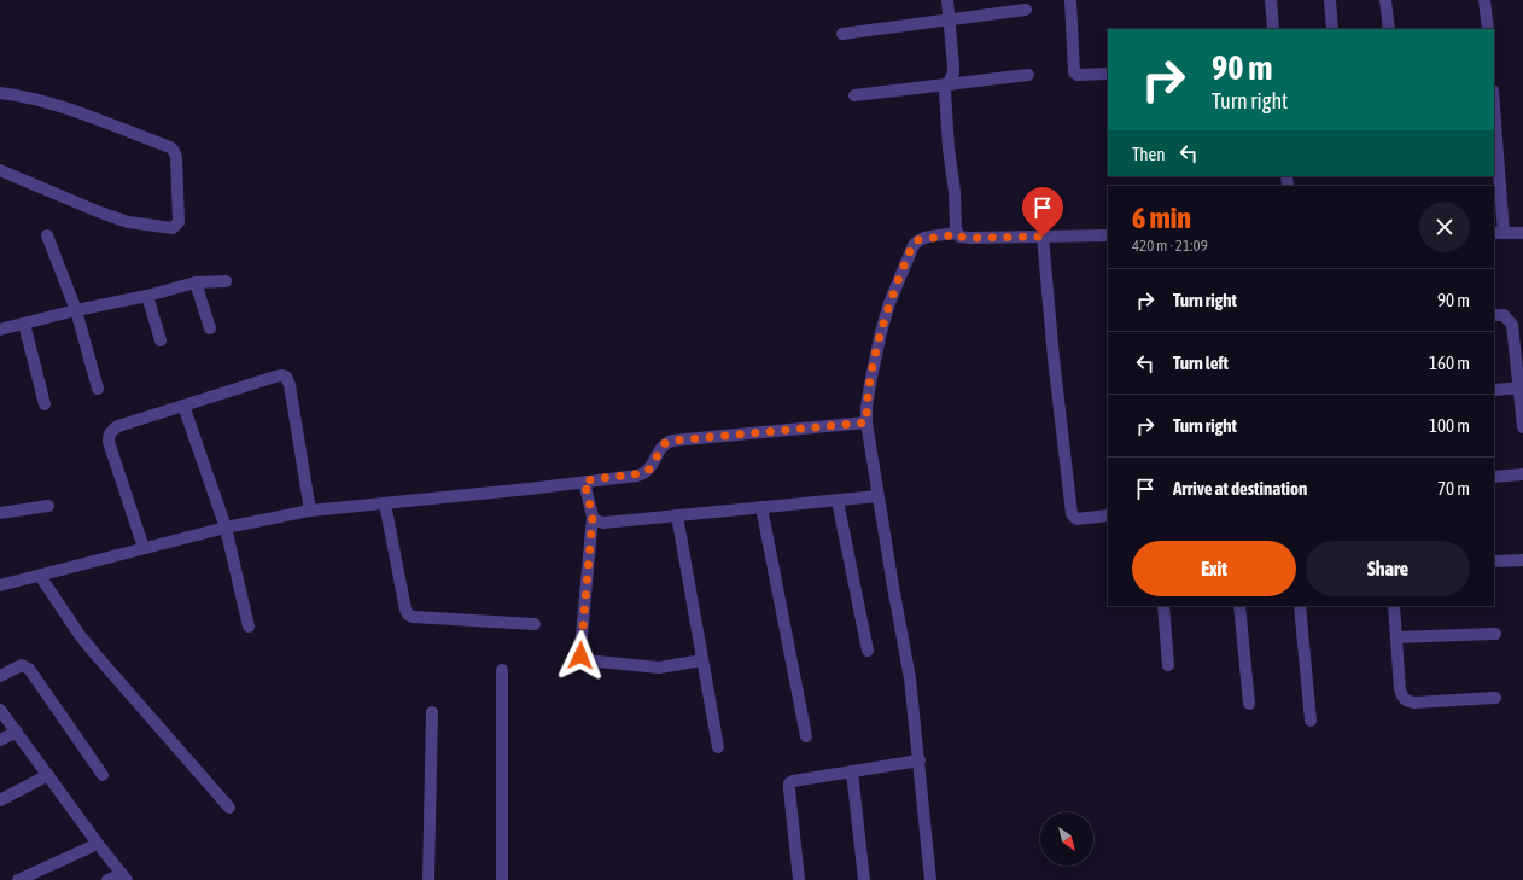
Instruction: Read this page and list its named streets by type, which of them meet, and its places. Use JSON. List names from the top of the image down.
{
  "north": "bottom right",
  "page": {
    "turn": ["90 m", "Turn right"],
    "then": "Then",
    "heading": ["6 min", "420 m · 21:09"],
    "list": [
      {
        "name": "Turn right",
        "value": "90 m"
      },
      {
        "name": "Turn left",
        "value": "160 m"
      },
      {
        "name": "Turn right",
        "value": "100 m"
      },
      {
        "name": "Arrive at destination",
        "value": "70 m"
      }
    ],
    "buttons": ["Exit", "Share"]
  }
}
